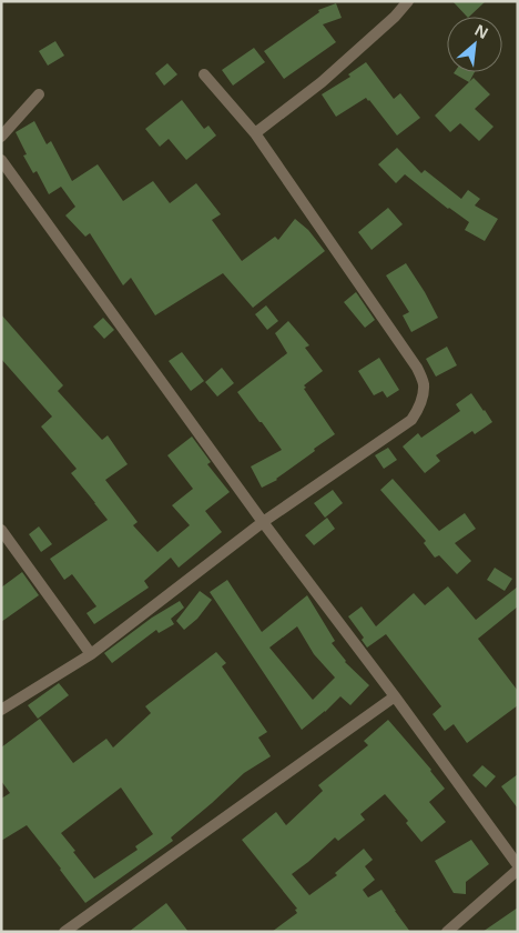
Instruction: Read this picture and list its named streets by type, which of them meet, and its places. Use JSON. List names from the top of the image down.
{
  "north": "top right"
}
